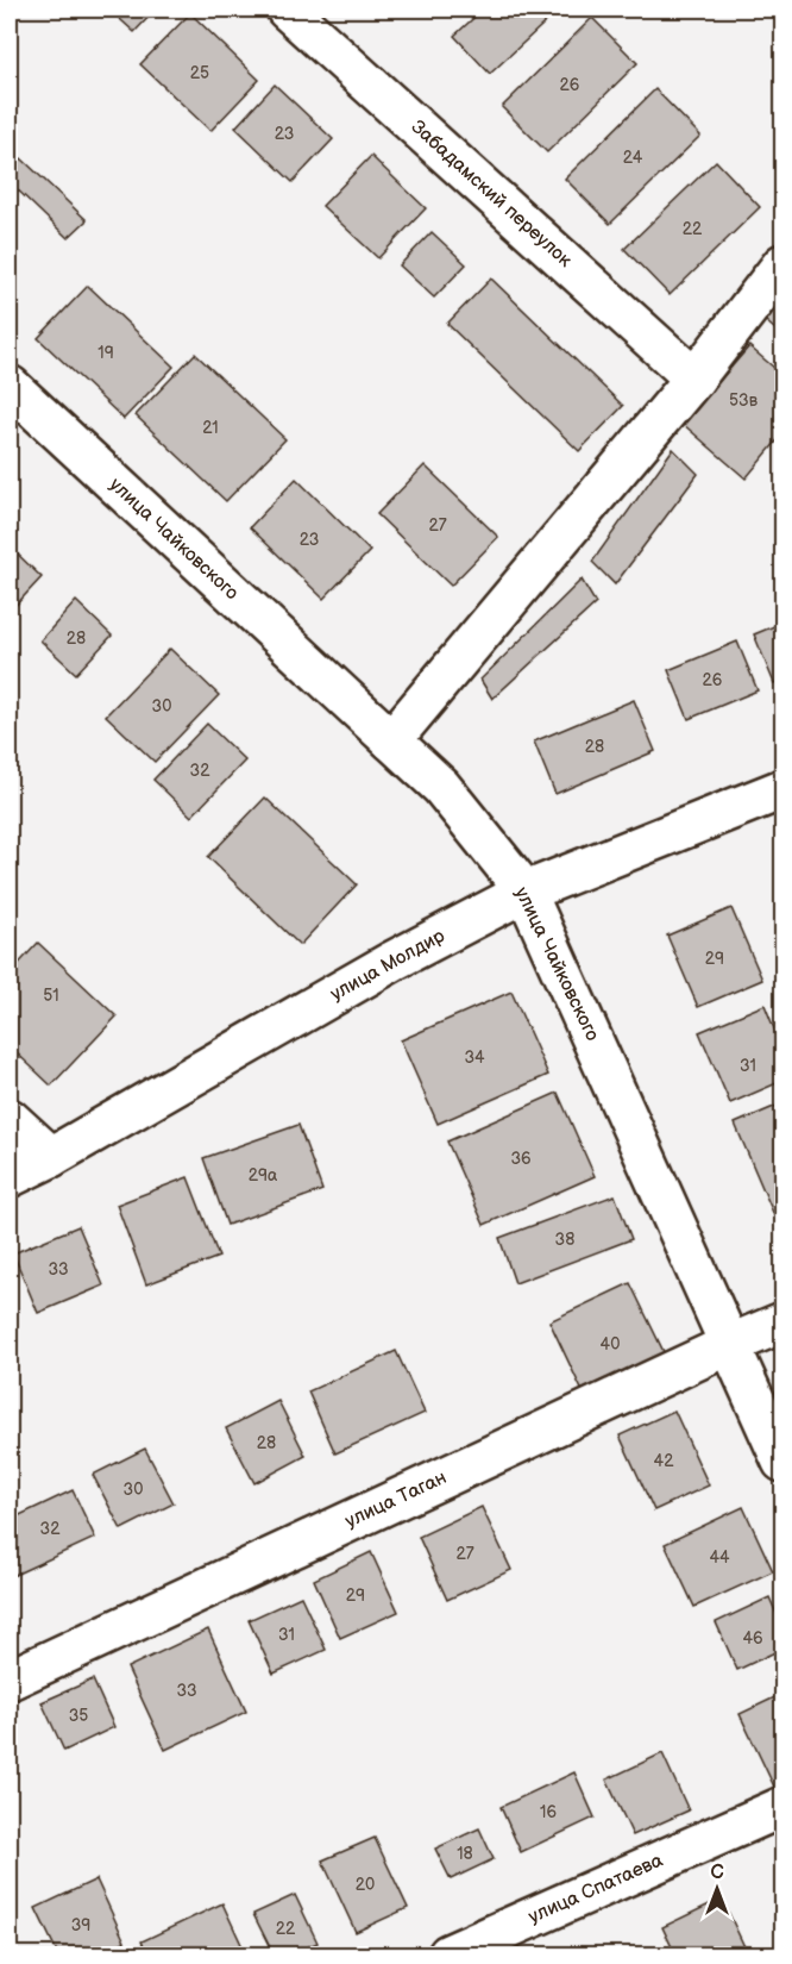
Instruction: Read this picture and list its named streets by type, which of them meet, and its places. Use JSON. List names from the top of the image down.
{
  "streets": {
    "street": [
      "Забадамский переулок",
      "улица Чайковского",
      "улица Молдир",
      "улица Таган",
      "улица Спатаева"
    ]
  },
  "crossings": [
    ["улица Чайковского", "улица Молдир"],
    ["улица Чайковского", "улица Таган"]
  ],
  "house_numbers": [
    "25",
    "26",
    "23",
    "24",
    "22",
    "19",
    "53в",
    "21",
    "27",
    "23",
    "28",
    "26",
    "30",
    "28",
    "32",
    "29",
    "51",
    "34",
    "31",
    "36",
    "29а",
    "38",
    "33",
    "40",
    "28",
    "42",
    "30",
    "32",
    "27",
    "44",
    "29",
    "31",
    "46",
    "33",
    "35",
    "16",
    "18",
    "20",
    "39",
    "22"
  ],
  "north": "top"
}
